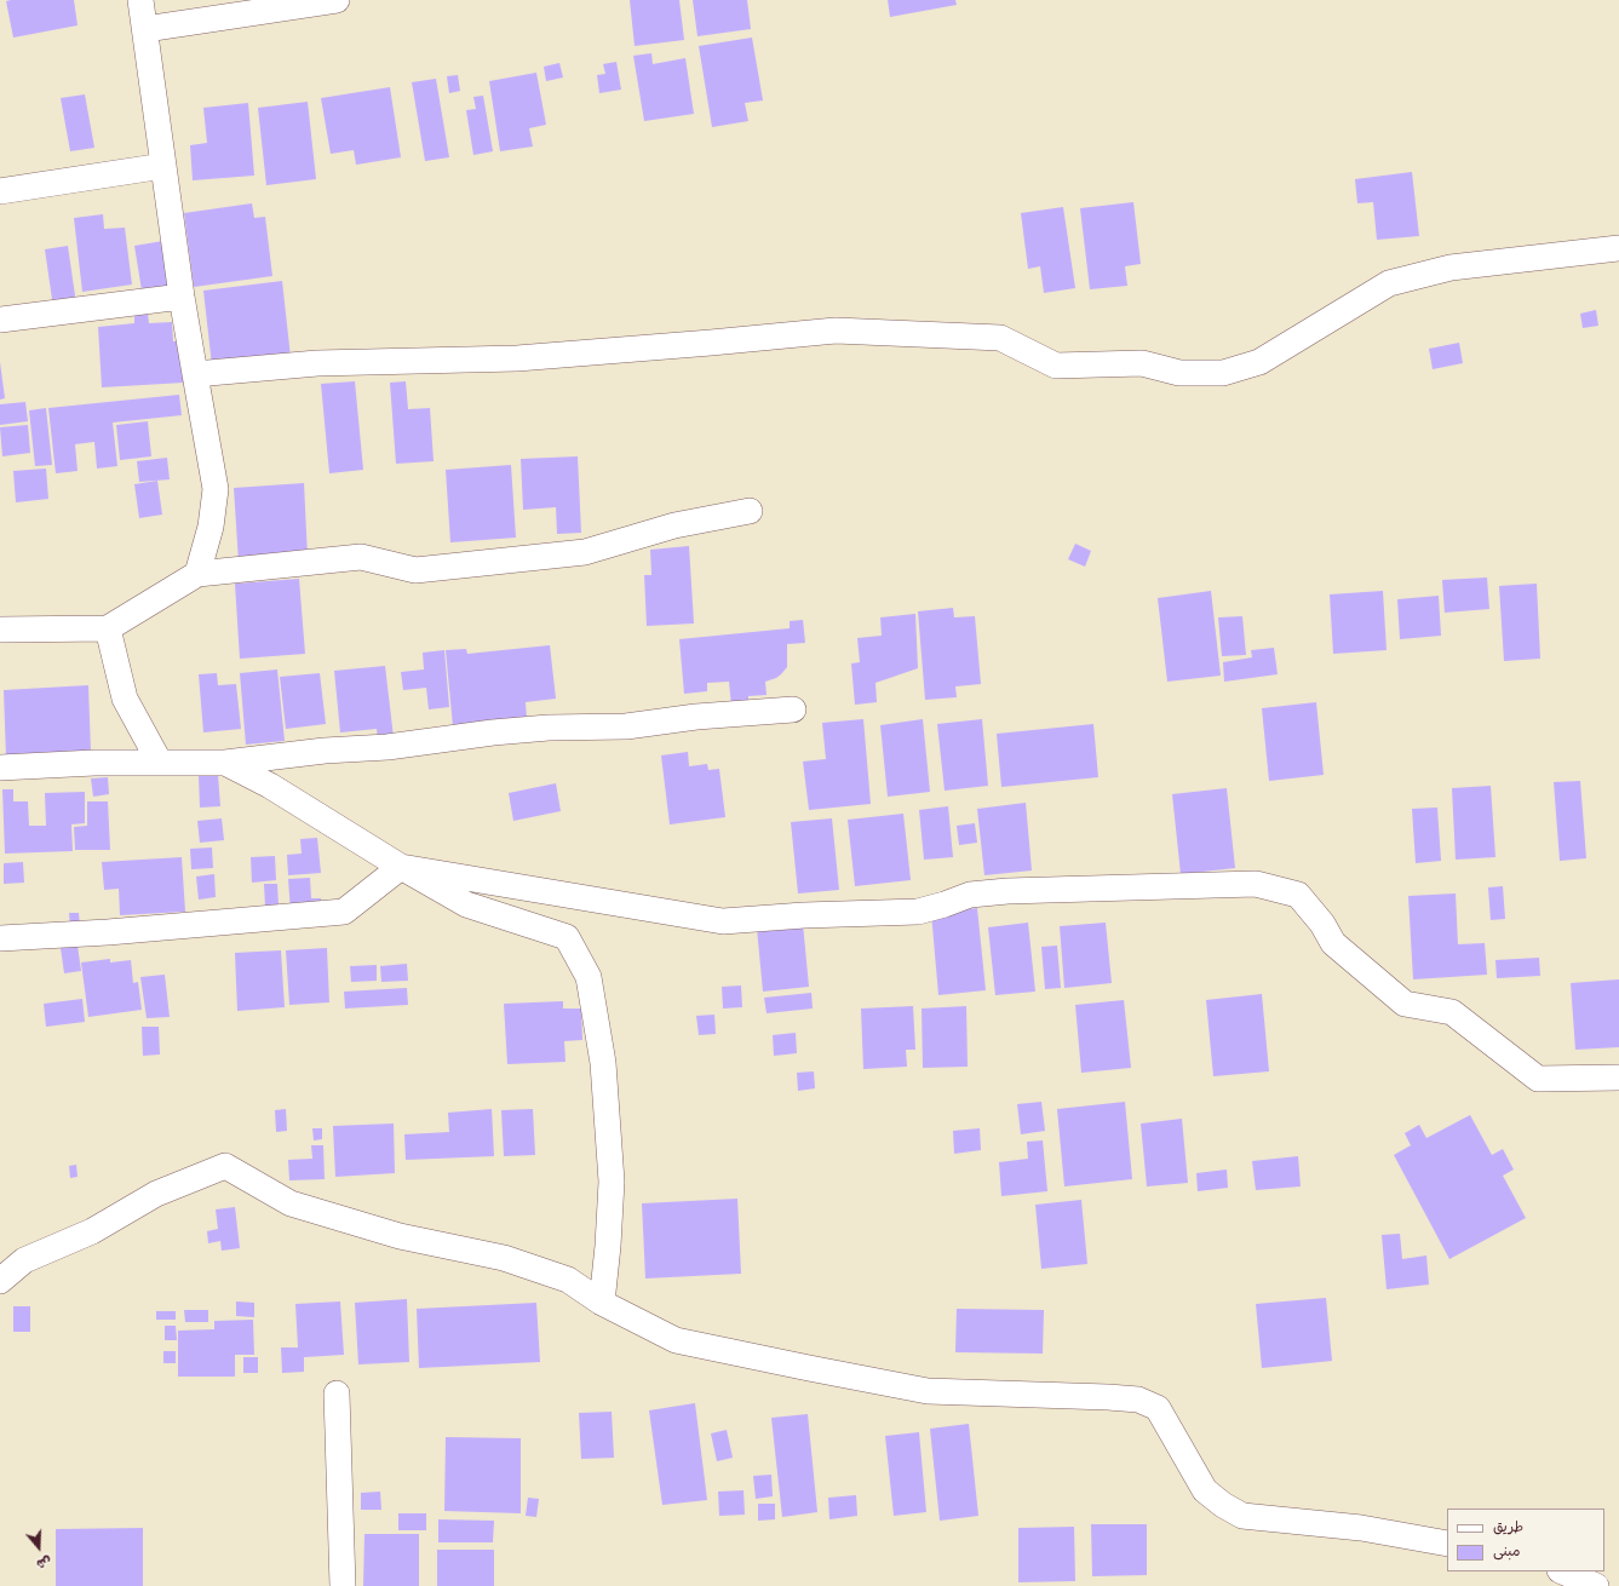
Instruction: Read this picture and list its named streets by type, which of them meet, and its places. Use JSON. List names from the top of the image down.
{
  "legend": ["طريق", "مبنى"],
  "north": "bottom"
}
